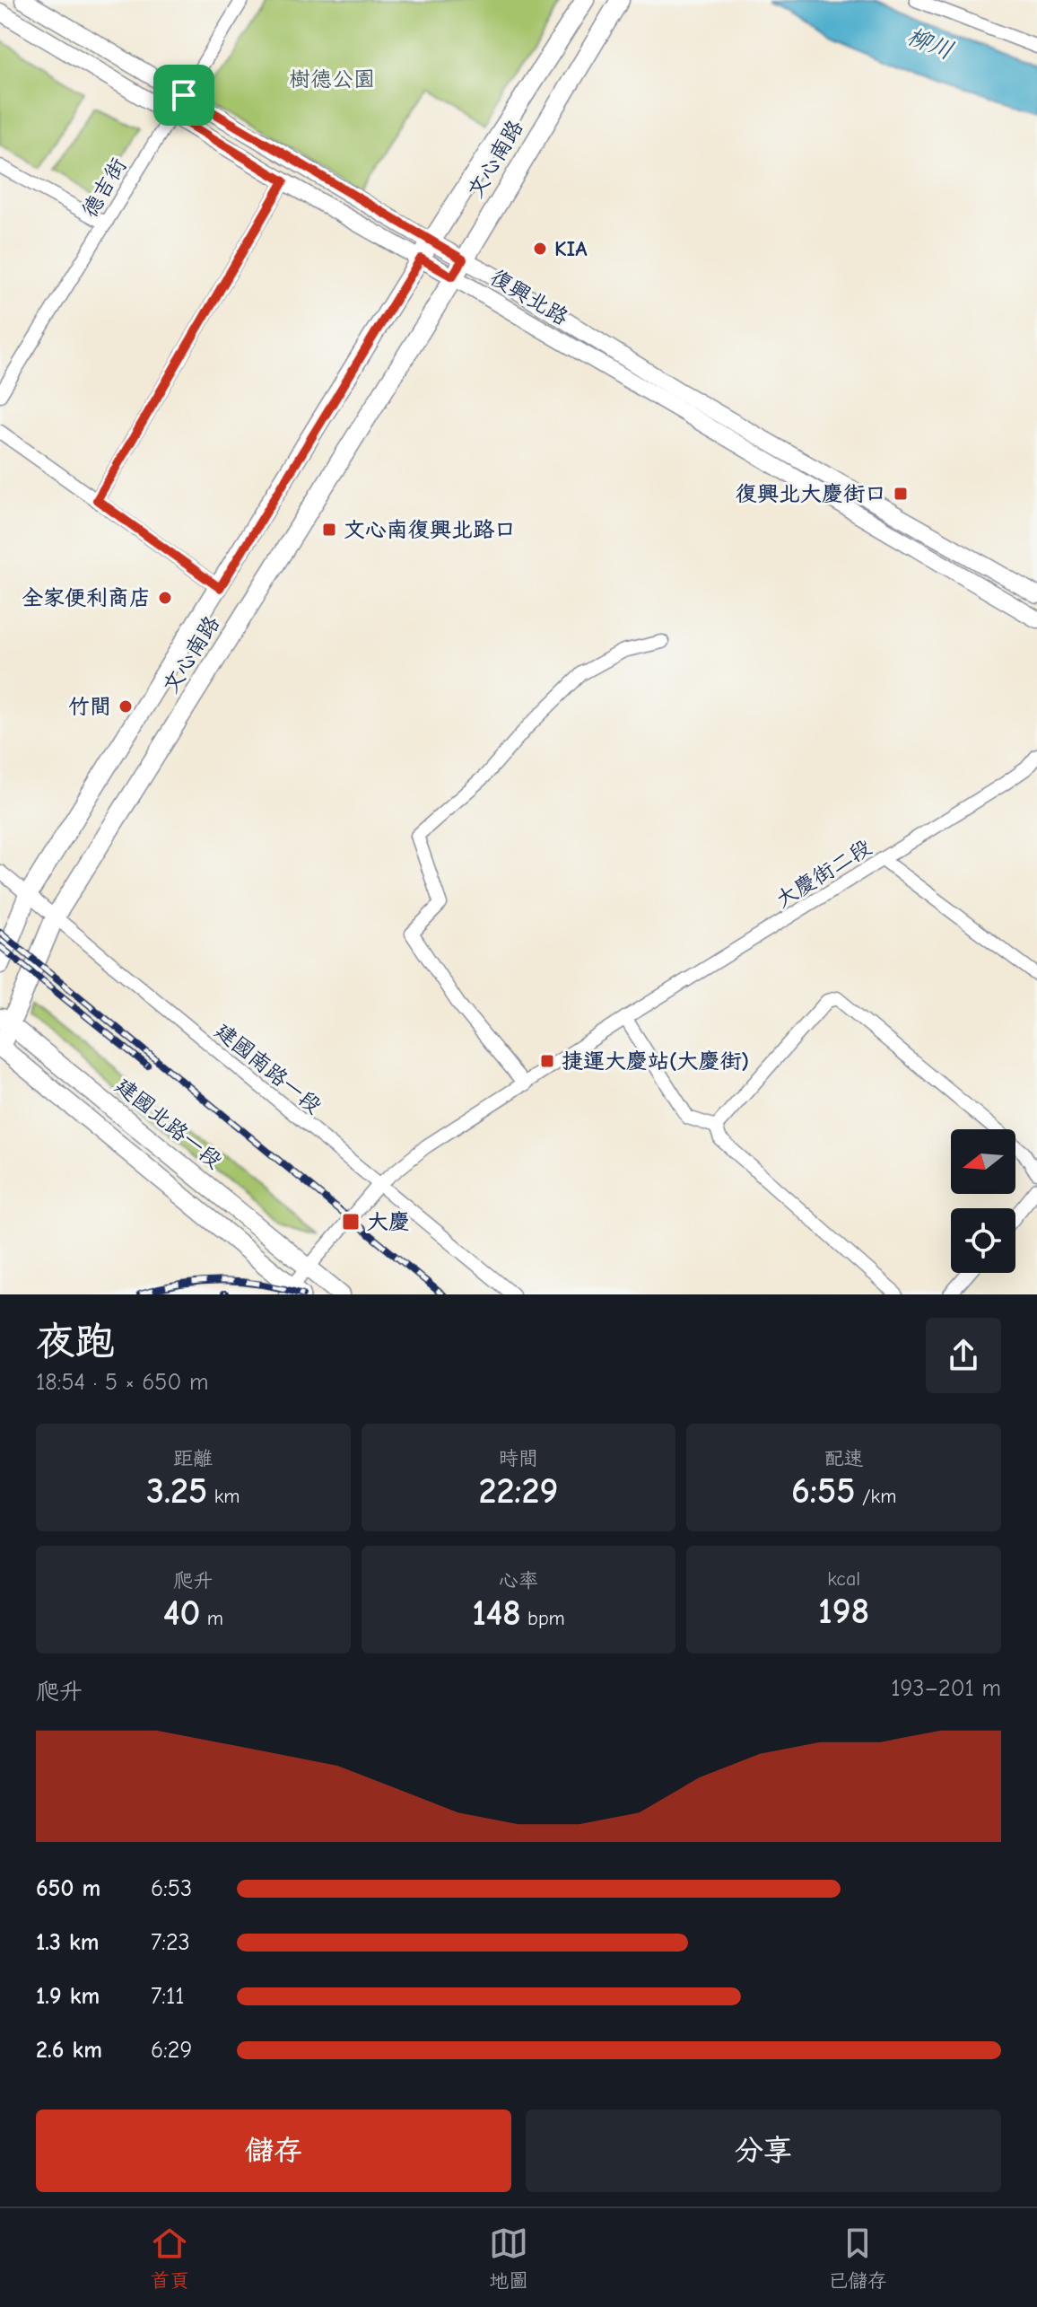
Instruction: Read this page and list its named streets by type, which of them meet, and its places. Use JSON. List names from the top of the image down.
{
  "streets": {
    "main road": ["文心南路", "建國北路一段"],
    "street": [
      "德吉街",
      "復興北路",
      "大慶街二段",
      "建國南路一段"
    ]
  },
  "crossings": [
    ["文心南路", "復興北路"],
    ["文心南路", "建國南路一段"],
    ["文心南路", "建國北路一段"],
    ["德吉街", "復興北路"],
    ["大慶街二段", "建國南路一段"],
    ["大慶街二段", "建國北路一段"]
  ],
  "water": ["柳川"],
  "parks": ["樹德公園"],
  "places": {
    "other": ["KIA", "全家便利商店", "竹間"],
    "transit": [
      "復興北大慶街口",
      "文心南復興北路口",
      "捷運大慶站(大慶街)",
      "大慶"
    ]
  },
  "north": "left",
  "page": {
    "heading": ["夜跑", "18:54 · 5 × 650 m"],
    "stats": [
      ["距離", "3.25 km"],
      ["時間", "22:29"],
      ["配速", "6:55 /km"],
      ["爬升", "40 m"],
      ["心率", "148 bpm"],
      ["kcal", "198"]
    ],
    "chart": ["爬升", "193–201 m"],
    "list": [
      {
        "name": "650 m",
        "note": "6:53"
      },
      {
        "name": "1.3 km",
        "note": "7:23"
      },
      {
        "name": "1.9 km",
        "note": "7:11"
      },
      {
        "name": "2.6 km",
        "note": "6:29"
      }
    ],
    "buttons": ["儲存", "分享"],
    "tabs": ["首頁", "地圖", "已儲存"]
  }
}
